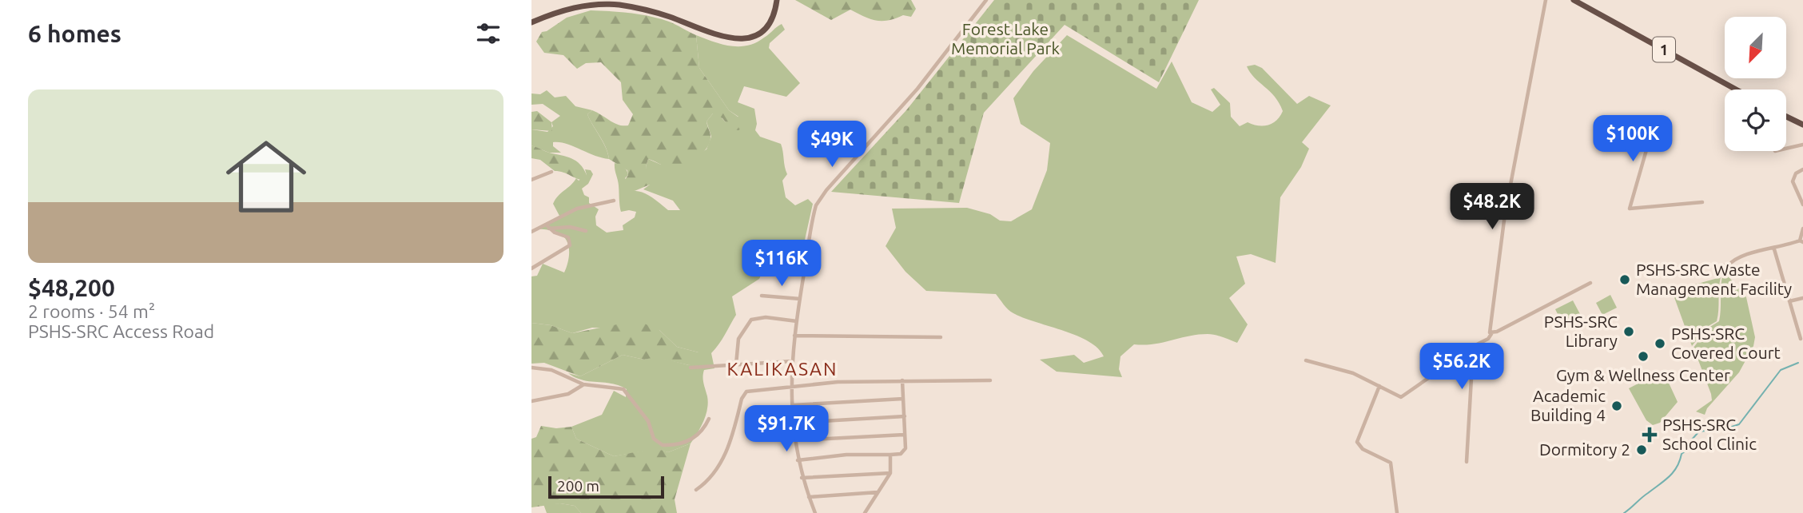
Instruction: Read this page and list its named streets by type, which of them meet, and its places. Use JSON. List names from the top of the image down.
{
  "streets": {
    "highway": ["1"]
  },
  "districts": ["KALIKASAN"],
  "parks": ["Forest Lake Memorial Park"],
  "places": {
    "other": [
      "PSHS-SRC Waste Management Facility",
      "PSHS-SRC Library",
      "PSHS-SRC Covered Court",
      "Gym & Wellness Center",
      "Academic Building 4",
      "Dormitory 2"
    ],
    "health": ["PSHS-SRC School Clinic"]
  },
  "scale_bar": "200 m",
  "north": "bottom left",
  "page": {
    "heading": "6 homes",
    "list": [
      {
        "name": "$48,200",
        "note": "2 rooms · 54 m² · PSHS-SRC Access Road"
      }
    ],
    "price": [
      "$100K",
      "$49K",
      "$48.2K",
      "$116K",
      "$56.2K",
      "$91.7K"
    ],
    "scale": "200 m"
  }
}
